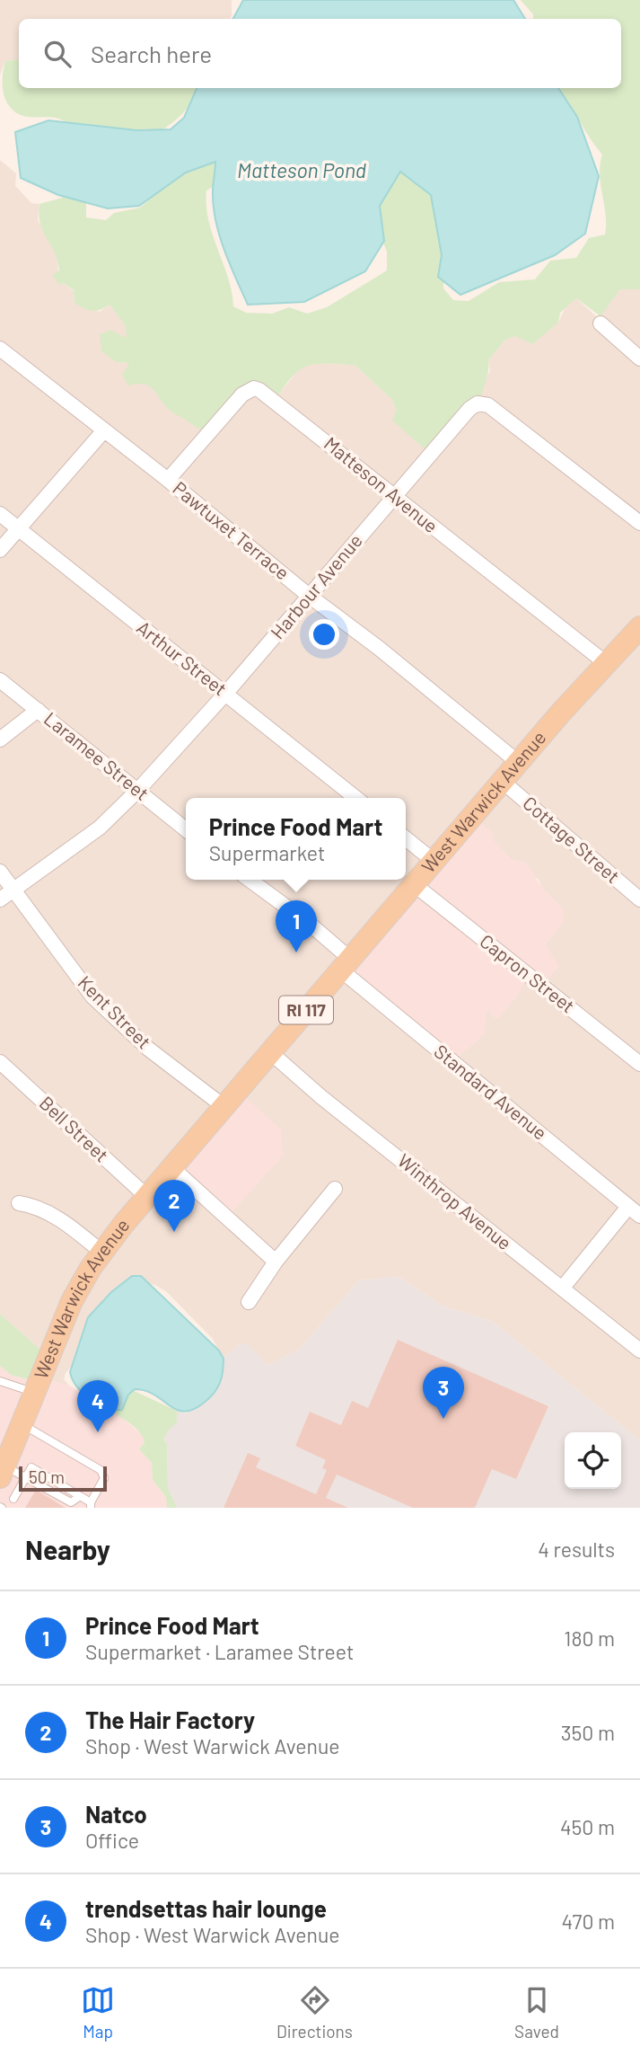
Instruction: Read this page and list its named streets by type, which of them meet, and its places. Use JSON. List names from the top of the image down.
{
  "streets": {
    "main road": ["West Warwick Avenue", "RI 117"],
    "street": [
      "Matteson Avenue",
      "Pawtuxet Terrace",
      "Harbour Avenue",
      "Arthur Street",
      "Laramee Street",
      "Cottage Street",
      "Capron Street",
      "Kent Street",
      "Standard Avenue",
      "Bell Street",
      "Winthrop Avenue"
    ]
  },
  "crossings": [
    ["Matteson Avenue", "Pawtuxet Terrace"],
    ["Matteson Avenue", "Harbour Avenue"],
    ["Matteson Avenue", "West Warwick Avenue"],
    ["Pawtuxet Terrace", "Harbour Avenue"],
    ["Pawtuxet Terrace", "West Warwick Avenue"],
    ["Harbour Avenue", "Arthur Street"],
    ["Harbour Avenue", "Laramee Street"],
    ["Harbour Avenue", "Kent Street"],
    ["West Warwick Avenue", "Cottage Street"],
    ["West Warwick Avenue", "Capron Street"],
    ["West Warwick Avenue", "Kent Street"],
    ["West Warwick Avenue", "Standard Avenue"],
    ["West Warwick Avenue", "Bell Street"],
    ["West Warwick Avenue", "Winthrop Avenue"]
  ],
  "water": ["Matteson Pond"],
  "scale_bar": "50 m",
  "page": {
    "search": "Search here",
    "popup": ["Prince Food Mart", "Supermarket"],
    "pins": [
      "1",
      "2",
      "3",
      "4"
    ],
    "scale": "50 m",
    "heading": ["Nearby", "4 results"],
    "list": [
      {
        "mark": "1",
        "name": "Prince Food Mart",
        "note": "Supermarket · Laramee Street",
        "value": "180 m"
      },
      {
        "mark": "2",
        "name": "The Hair Factory",
        "note": "Shop · West Warwick Avenue",
        "value": "350 m"
      },
      {
        "mark": "3",
        "name": "Natco",
        "note": "Office",
        "value": "450 m"
      },
      {
        "mark": "4",
        "name": "trendsettas hair lounge",
        "note": "Shop · West Warwick Avenue",
        "value": "470 m"
      }
    ],
    "nav": ["Map", "Directions", "Saved"]
  }
}
